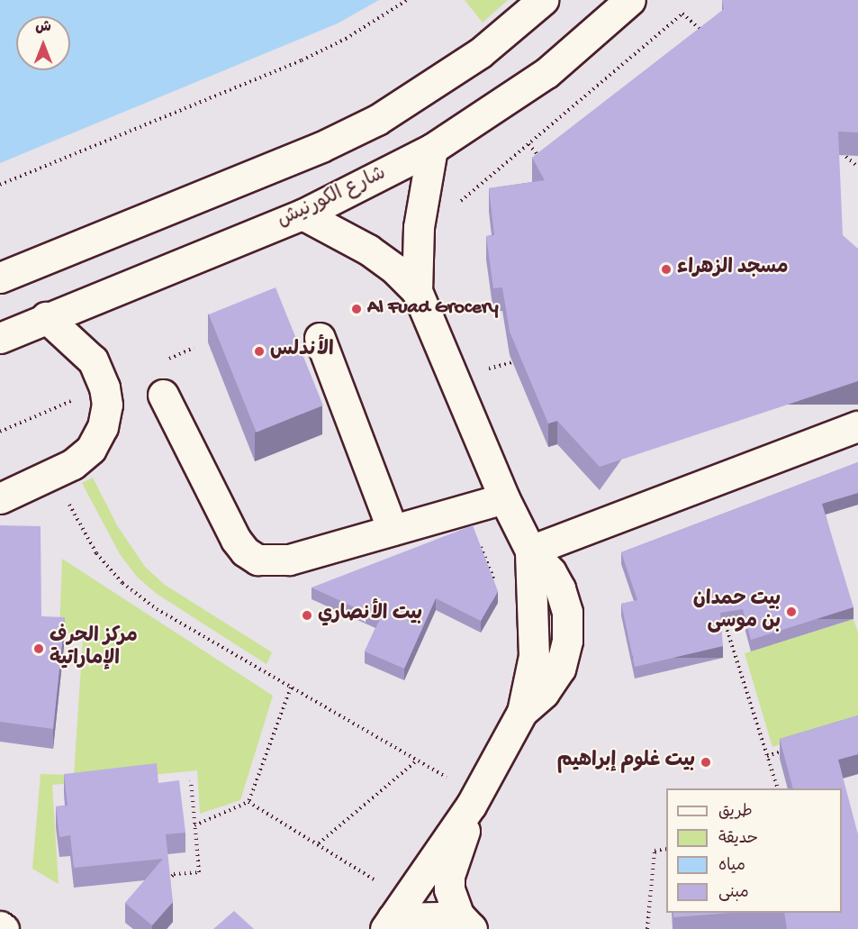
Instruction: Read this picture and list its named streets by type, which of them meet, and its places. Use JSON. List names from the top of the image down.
{
  "streets": {
    "main road": ["شارع الكورنيش"]
  },
  "places": [
    "مسجد الزهراء",
    "Al Fuad Grocery",
    "الأندلس",
    "بيت حمدان بن موسى",
    "بيت الأنصاري",
    "مركز الحرف الإماراتية",
    "بيت غلوم إبراهيم"
  ],
  "legend": [
    "طريق",
    "حديقة",
    "مياه",
    "مبنى"
  ],
  "north": "top"
}
